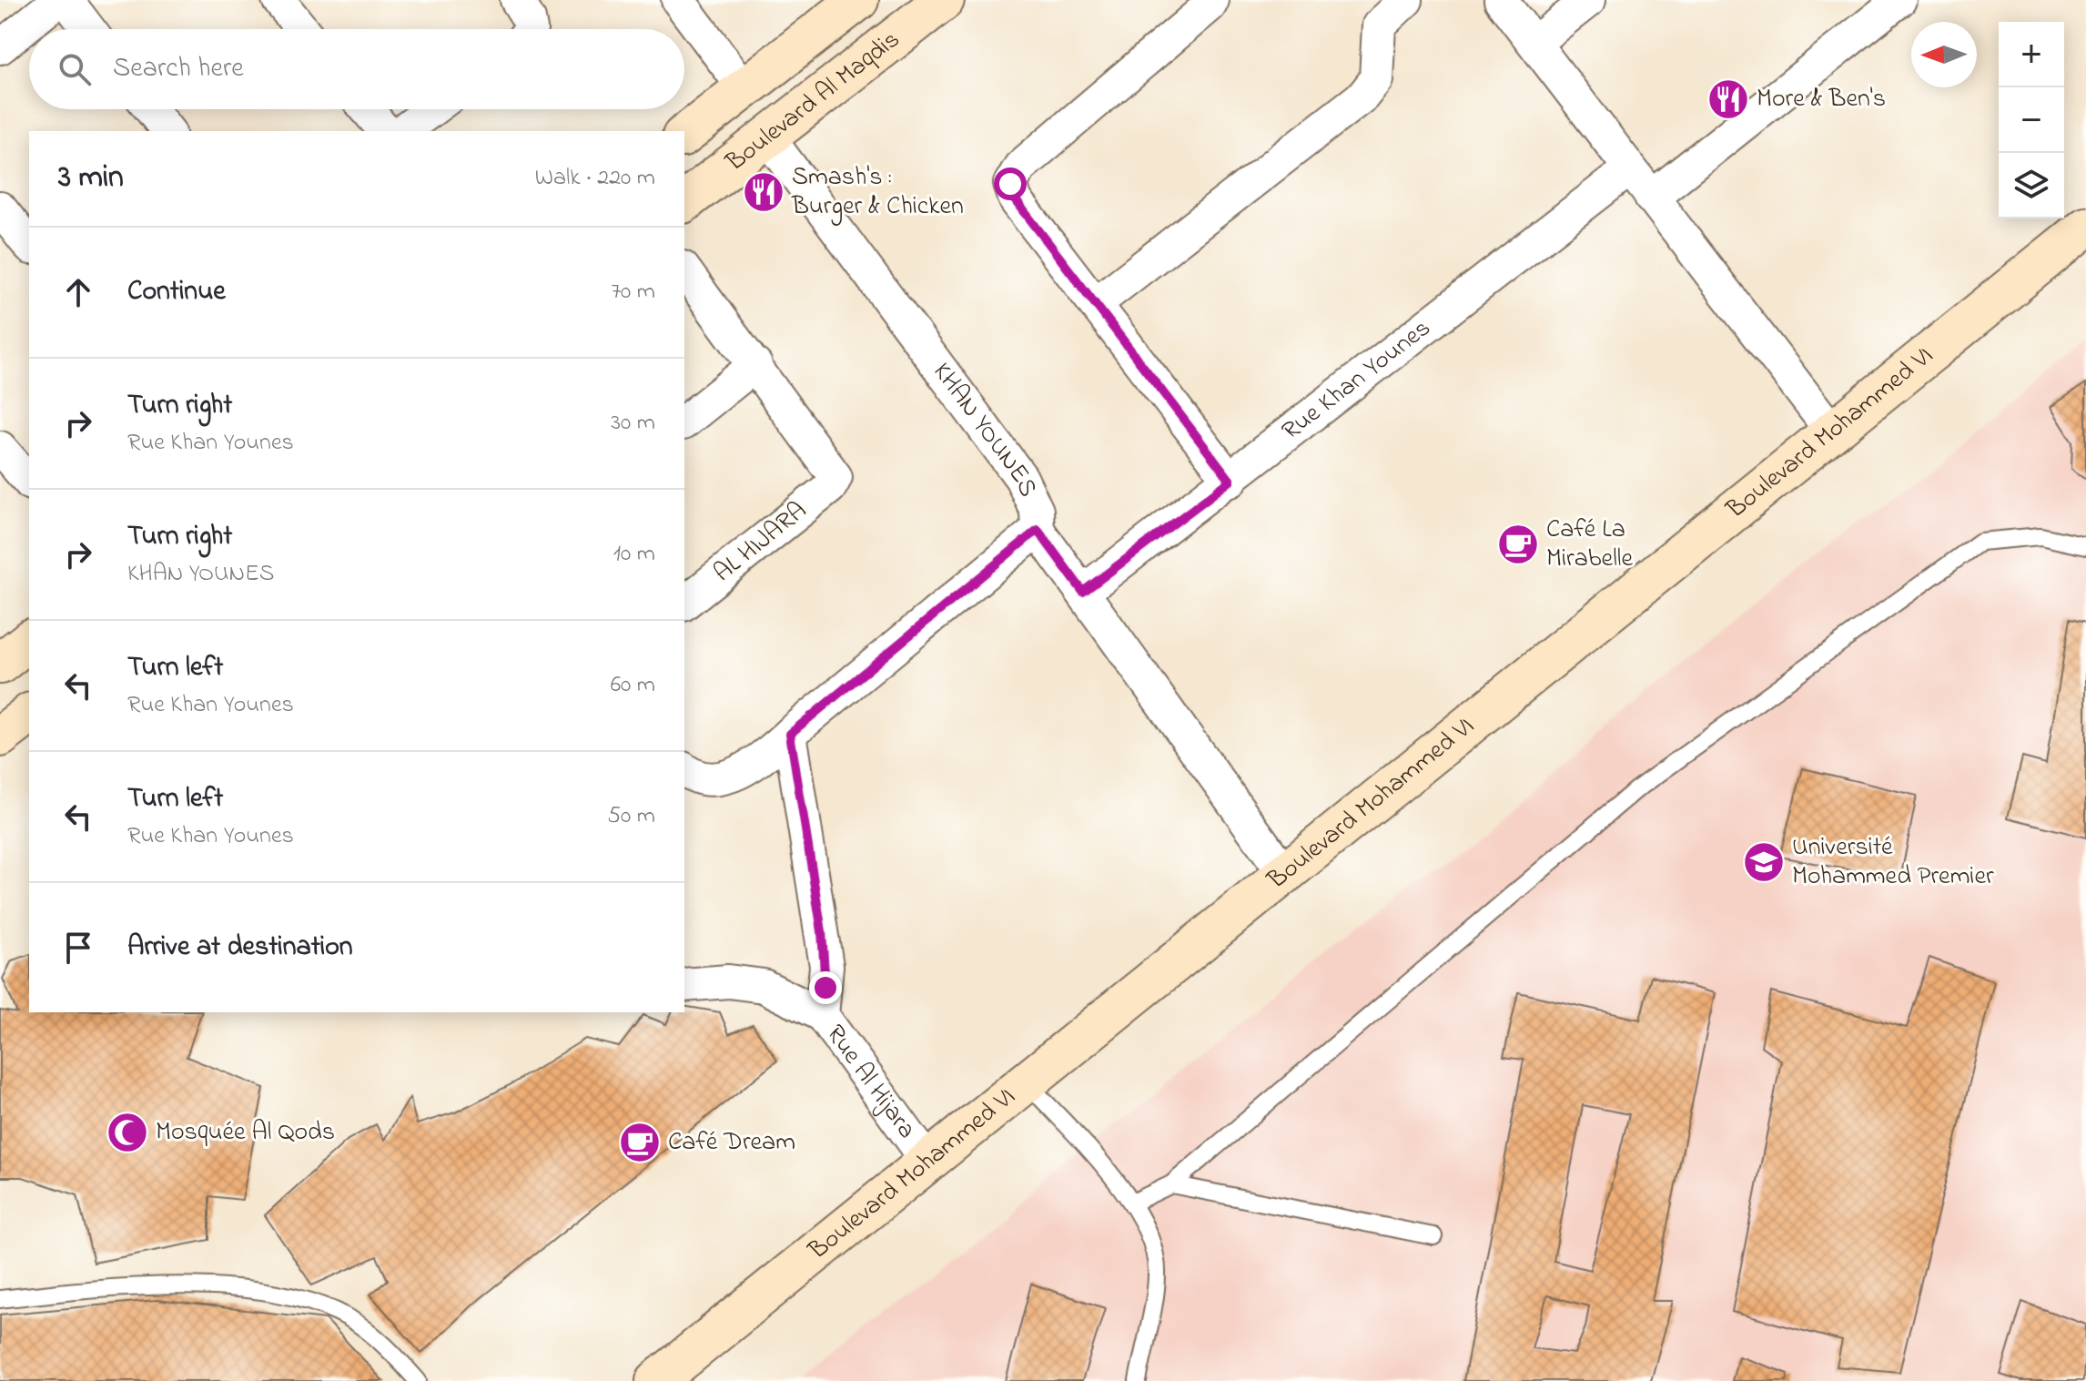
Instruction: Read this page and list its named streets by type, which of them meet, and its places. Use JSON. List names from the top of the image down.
{
  "streets": {
    "street": [
      "Boulevard Al Maqdis",
      "Rue Khan Younes",
      "KHAN YOUNES",
      "Boulevard Mohammed VI",
      "AL HIJARA",
      "Rue Al Hijara"
    ]
  },
  "crossings": [
    ["Boulevard Al Maqdis", "KHAN YOUNES"],
    ["Rue Khan Younes", "KHAN YOUNES"],
    ["KHAN YOUNES", "Boulevard Mohammed VI"],
    ["Boulevard Mohammed VI", "Rue Al Hijara"]
  ],
  "places": {
    "restaurant": ["More & Ben's", "Smash's : Burger & Chicken"],
    "cafe": ["Café La Mirabelle", "Café Dream"],
    "school or university": ["Université Mohammed Premier"],
    "mosque": ["Mosquée Al Qods"]
  },
  "north": "left",
  "page": {
    "map_buttons": ["+", "−"],
    "search": "Search here",
    "heading": ["3 min", "Walk · 220 m"],
    "list": [
      ["Continue", "70 m"],
      ["Turn right", "Rue Khan Younes", "30 m"],
      ["Turn right", "KHAN YOUNES", "10 m"],
      ["Turn left", "Rue Khan Younes", "60 m"],
      ["Turn left", "Rue Khan Younes", "50 m"],
      "Arrive at destination"
    ]
  }
}
